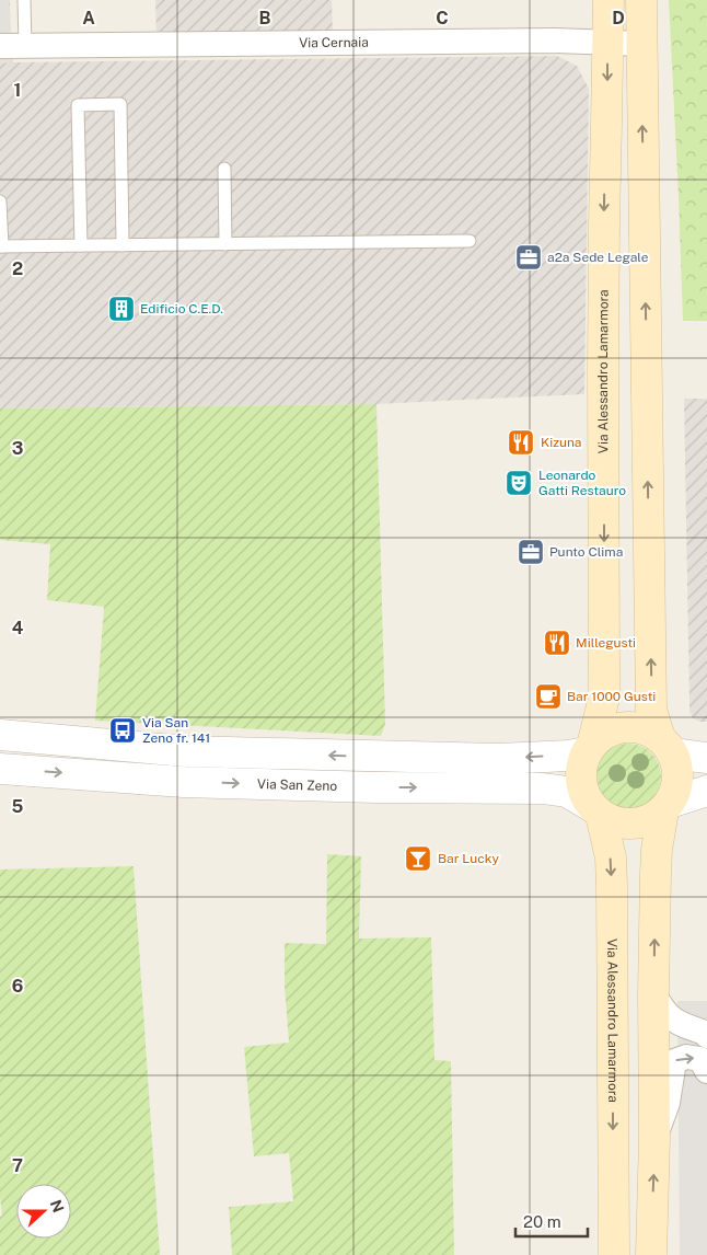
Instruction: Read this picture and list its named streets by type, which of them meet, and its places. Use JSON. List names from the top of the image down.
{
  "streets": {
    "main road": ["Via Alessandro Lamarmora"],
    "street": ["Via Cernaia", "Via San Zeno"]
  },
  "crossings": [
    ["Via Cernaia", "Via Alessandro Lamarmora"],
    ["Via Alessandro Lamarmora", "Via San Zeno"]
  ],
  "places": {
    "office": ["a2a Sede Legale", "Punto Clima"],
    "building": ["Edificio C.E.D."],
    "restaurant": ["Kizuna", "Millegusti"],
    "theatre": ["Leonardo Gatti Restauro"],
    "cafe": ["Bar 1000 Gusti"],
    "bus stop": ["Via San Zeno fr. 141"],
    "bar": ["Bar Lucky"]
  },
  "scale_bar": "20 m",
  "north": "right",
  "grid": {
    "columns": [
      "A",
      "B",
      "C",
      "D"
    ],
    "rows": [
      "1",
      "2",
      "3",
      "4",
      "5",
      "6",
      "7"
    ]
  }
}
